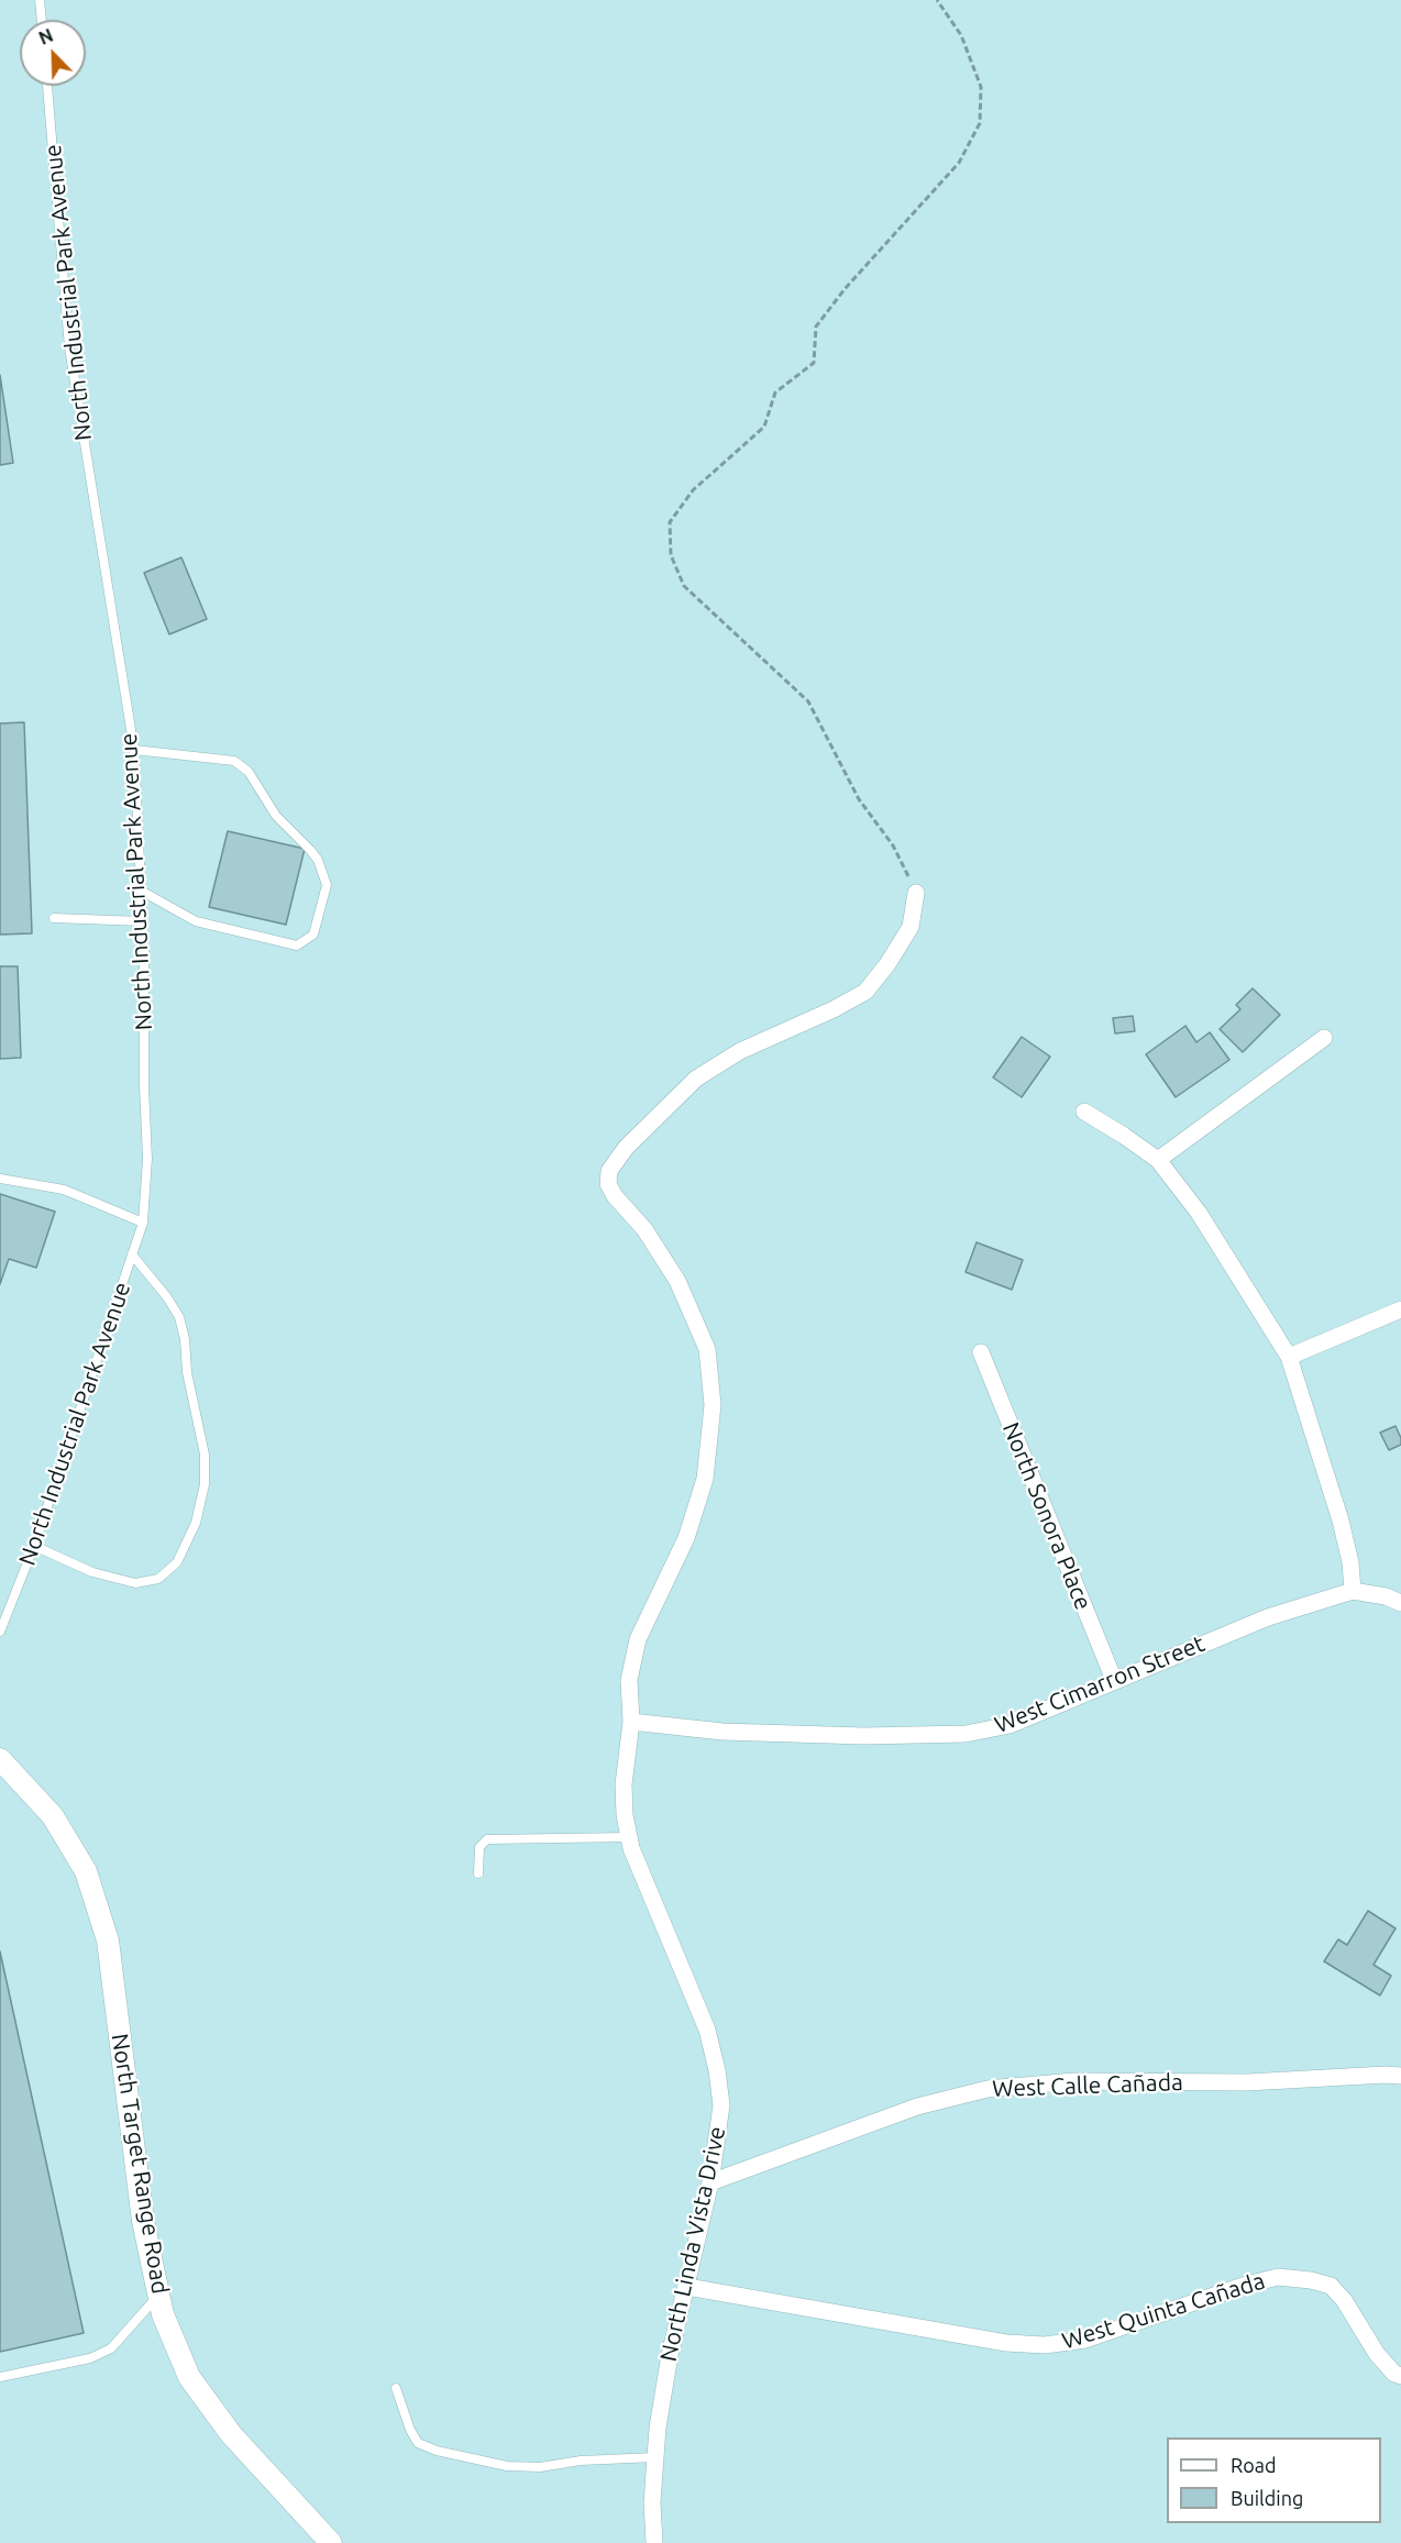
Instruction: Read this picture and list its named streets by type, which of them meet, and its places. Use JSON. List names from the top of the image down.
{
  "streets": {
    "street": [
      "North Sonora Place",
      "West Cimarron Street",
      "West Calle Cañada",
      "North Target Range Road",
      "North Linda Vista Drive",
      "West Quinta Cañada"
    ],
    "lane": ["North Industrial Park Avenue"]
  },
  "crossings": [
    ["North Sonora Place", "West Cimarron Street"],
    ["West Cimarron Street", "North Linda Vista Drive"],
    ["West Calle Cañada", "North Linda Vista Drive"],
    ["North Linda Vista Drive", "West Quinta Cañada"]
  ],
  "legend": ["Road", "Building"],
  "north": "top left"
}
